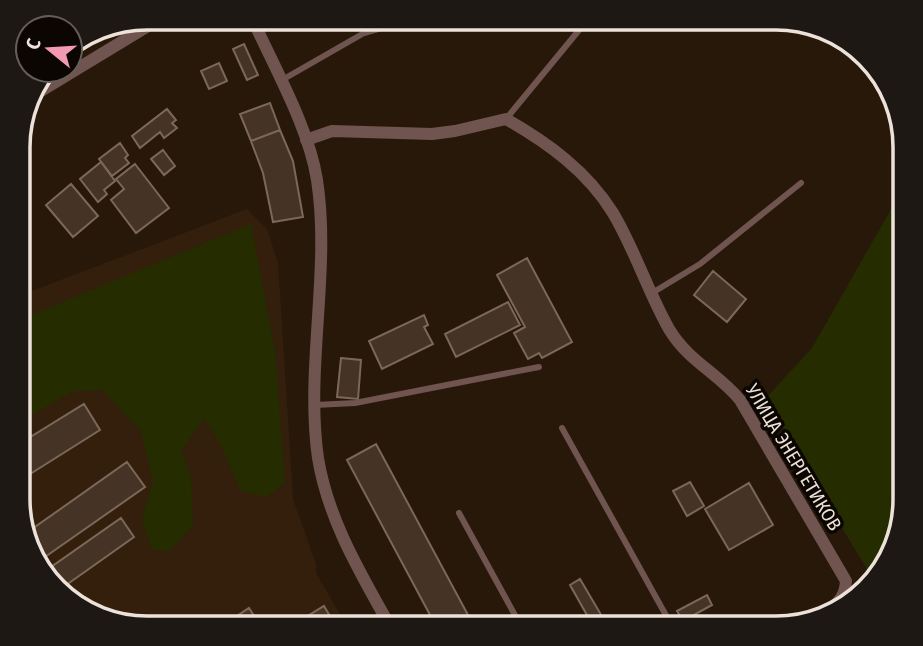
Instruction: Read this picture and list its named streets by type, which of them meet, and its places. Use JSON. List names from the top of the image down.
{
  "streets": {
    "street": ["УЛИЦА ЭНЕРГЕТИКОВ"]
  },
  "north": "left"
}
